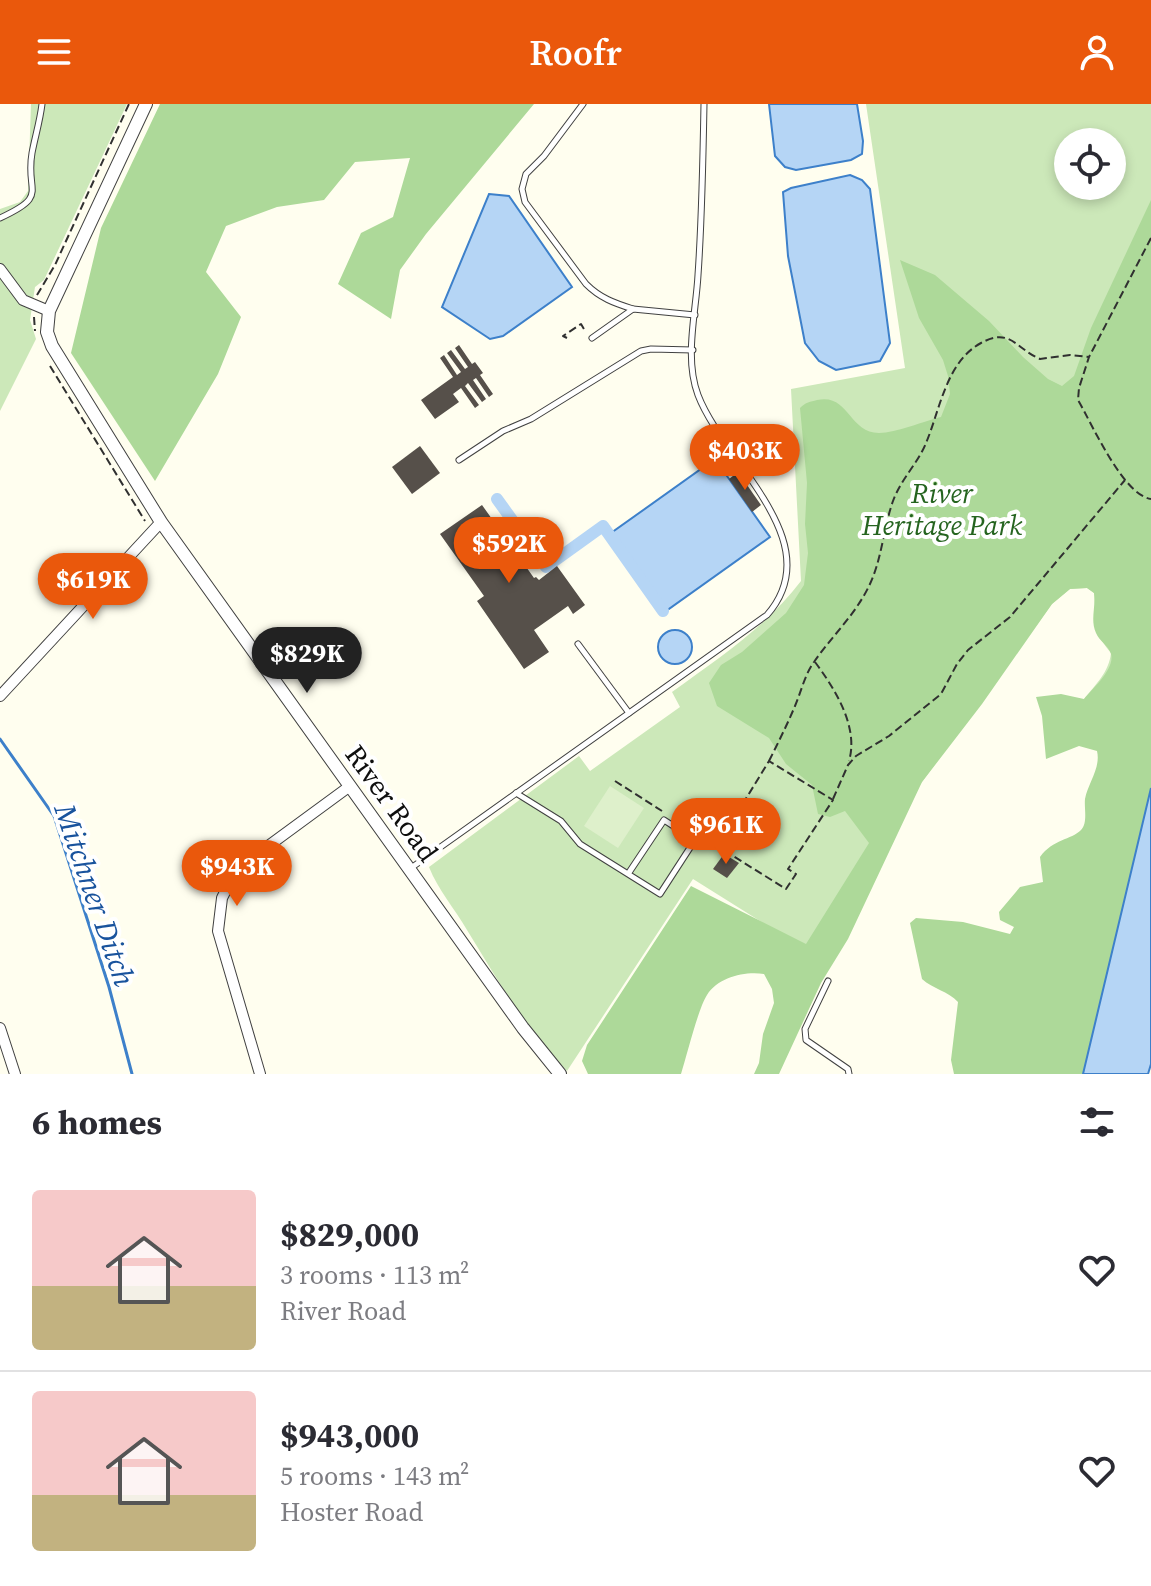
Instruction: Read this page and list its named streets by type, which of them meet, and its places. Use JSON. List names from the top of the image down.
{
  "streets": {
    "street": ["River Road"]
  },
  "water": ["Mitchner Ditch"],
  "parks": ["River Heritage Park"],
  "page": {
    "header": "Roofr",
    "price": [
      "$403K",
      "$592K",
      "$619K",
      "$829K",
      "$961K",
      "$943K"
    ],
    "heading": "6 homes",
    "list": [
      {
        "name": "$829,000",
        "note": "3 rooms · 113 m² · River Road"
      },
      {
        "name": "$943,000",
        "note": "5 rooms · 143 m² · Hoster Road"
      }
    ]
  }
}
